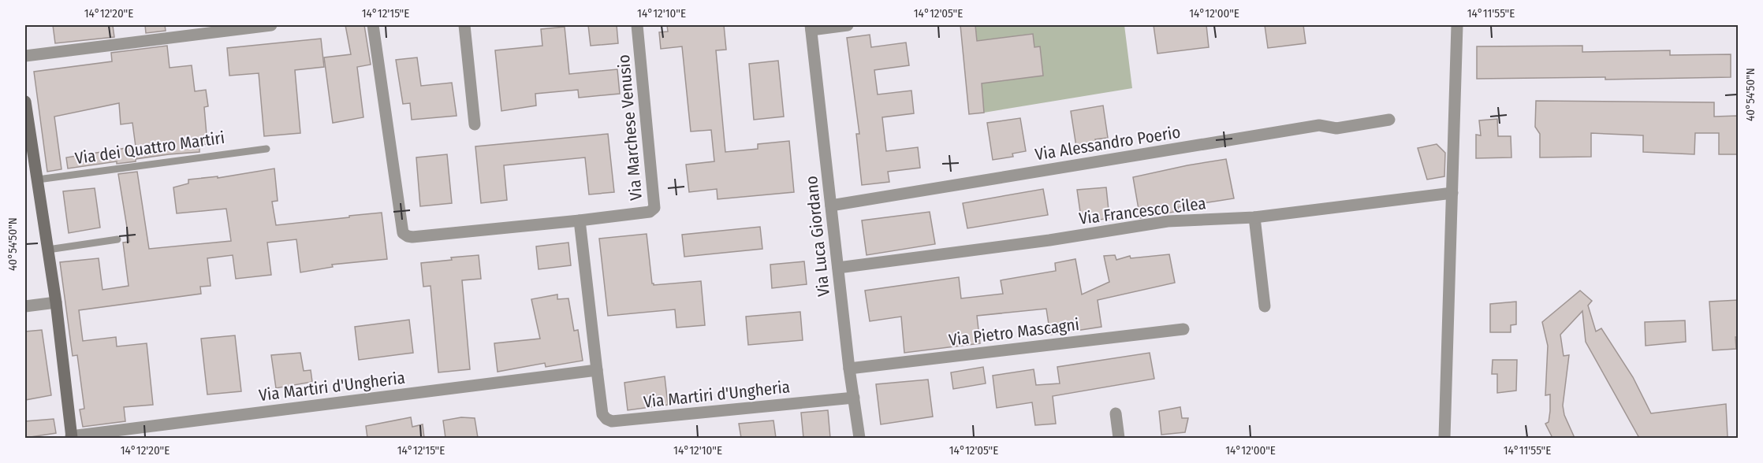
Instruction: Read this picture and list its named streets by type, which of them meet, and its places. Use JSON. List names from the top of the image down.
{
  "streets": {
    "street": [
      "Via Marchese Venusio",
      "Via Alessandro Poerio",
      "Via Francesco Cilea",
      "Via Luca Giordano",
      "Via Pietro Mascagni",
      "Via Martiri d'Ungheria"
    ],
    "lane": ["Via dei Quattro Martiri"]
  },
  "crossings": [
    ["Via Marchese Venusio", "Via Martiri d'Ungheria"],
    ["Via Alessandro Poerio", "Via Luca Giordano"],
    ["Via Francesco Cilea", "Via Luca Giordano"],
    ["Via Luca Giordano", "Via Pietro Mascagni"],
    ["Via Luca Giordano", "Via Martiri d'Ungheria"]
  ],
  "coordinates": [
    "14°12'20\"E",
    "14°12'15\"E",
    "14°12'10\"E",
    "14°12'05\"E",
    "14°12'00\"E",
    "14°11'55\"E",
    "40°54'50\"N"
  ]
}
